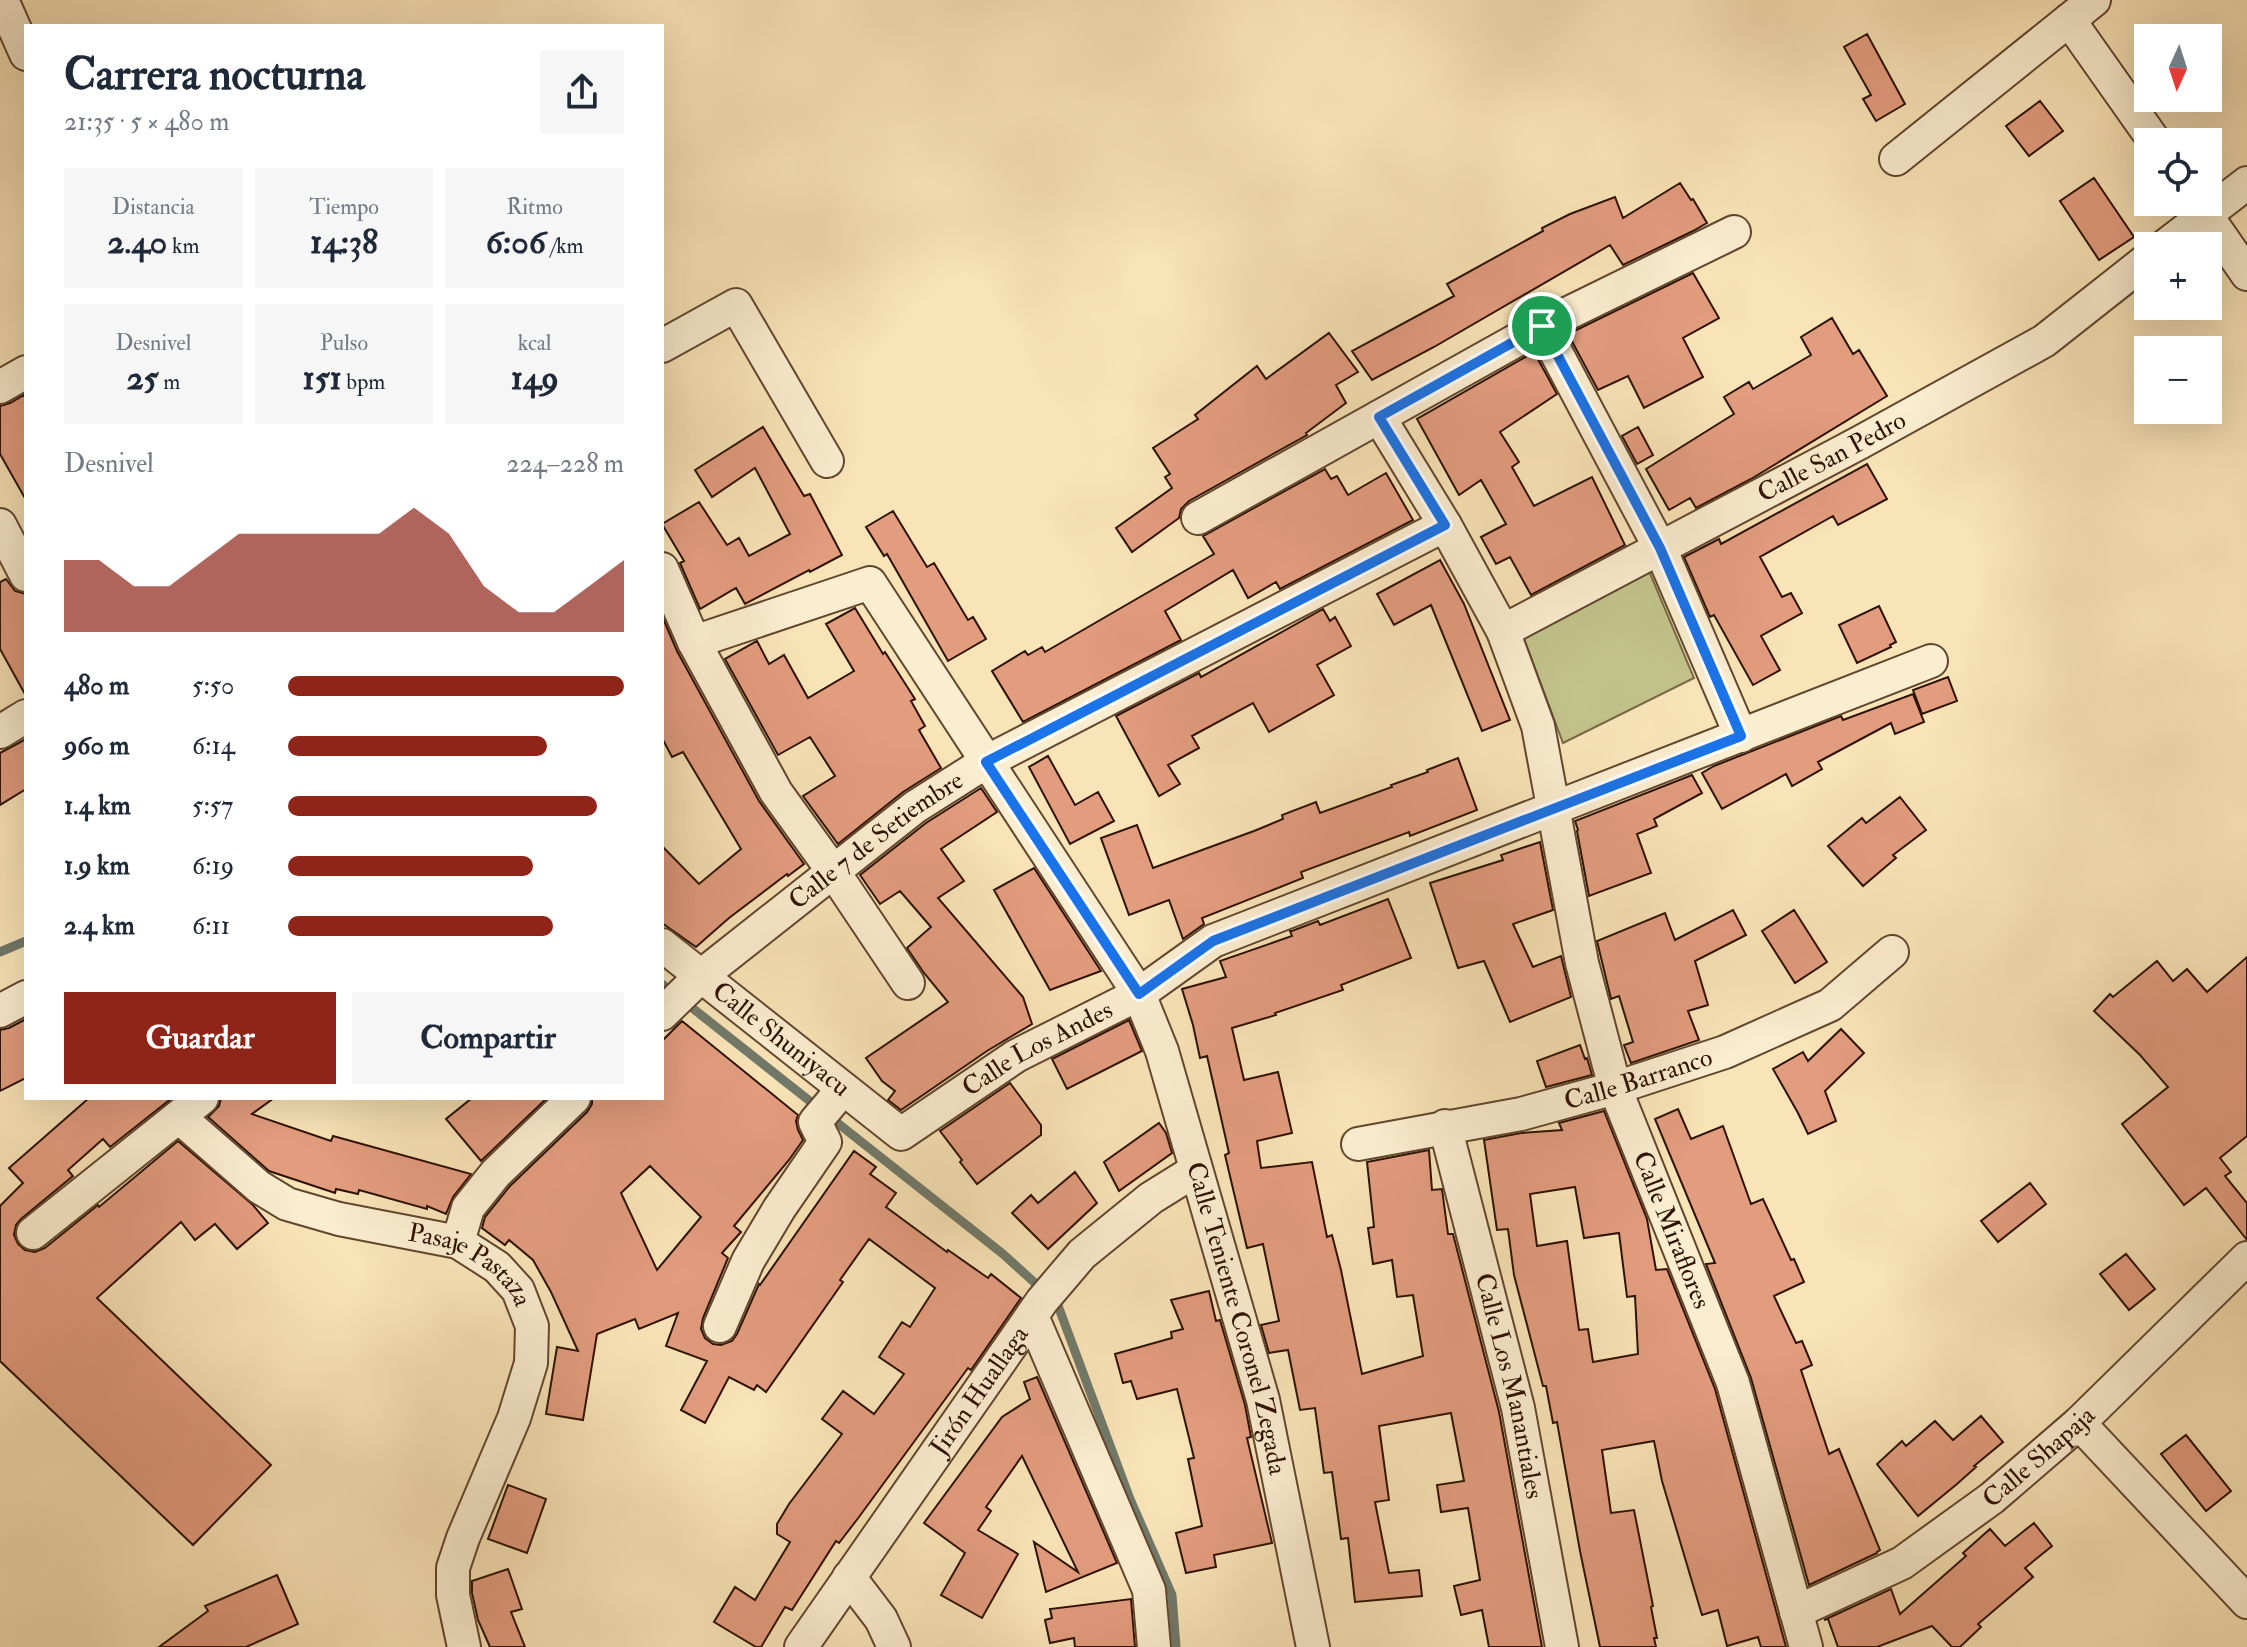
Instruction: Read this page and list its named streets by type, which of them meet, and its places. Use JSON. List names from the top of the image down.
{
  "streets": {
    "street": [
      "Calle San Pedro",
      "Calle 7 de Setiembre",
      "Calle Shuniyacu",
      "Calle Los Andes",
      "Calle Barranco",
      "Calle Miraflores",
      "Pasaje Pastaza",
      "Calle Teniente Coronel Zegada",
      "Calle Los Manantiales",
      "Jirón Huallaga",
      "Calle Shapaja"
    ]
  },
  "crossings": [
    ["Calle San Pedro", "Calle Miraflores"],
    ["Calle 7 de Setiembre", "Calle Shuniyacu"],
    ["Calle 7 de Setiembre", "Calle Miraflores"],
    ["Calle 7 de Setiembre", "Calle Teniente Coronel Zegada"],
    ["Calle Shuniyacu", "Calle Los Andes"],
    ["Calle Los Andes", "Calle Miraflores"],
    ["Calle Los Andes", "Calle Teniente Coronel Zegada"],
    ["Calle Barranco", "Calle Miraflores"],
    ["Calle Barranco", "Calle Los Manantiales"],
    ["Calle Miraflores", "Calle Shapaja"],
    ["Calle Teniente Coronel Zegada", "Jirón Huallaga"]
  ],
  "north": "bottom",
  "page": {
    "map_buttons": ["+", "−"],
    "heading": ["Carrera nocturna", "21:35 · 5 × 480 m"],
    "stats": [
      ["Distancia", "2.40 km"],
      ["Tiempo", "14:38"],
      ["Ritmo", "6:06 /km"],
      ["Desnivel", "25 m"],
      ["Pulso", "151 bpm"],
      ["kcal", "149"]
    ],
    "chart": ["Desnivel", "224–228 m"],
    "list": [
      {
        "name": "480 m",
        "note": "5:50"
      },
      {
        "name": "960 m",
        "note": "6:14"
      },
      {
        "name": "1.4 km",
        "note": "5:57"
      },
      {
        "name": "1.9 km",
        "note": "6:19"
      },
      {
        "name": "2.4 km",
        "note": "6:11"
      }
    ],
    "buttons": ["Guardar", "Compartir"]
  }
}
